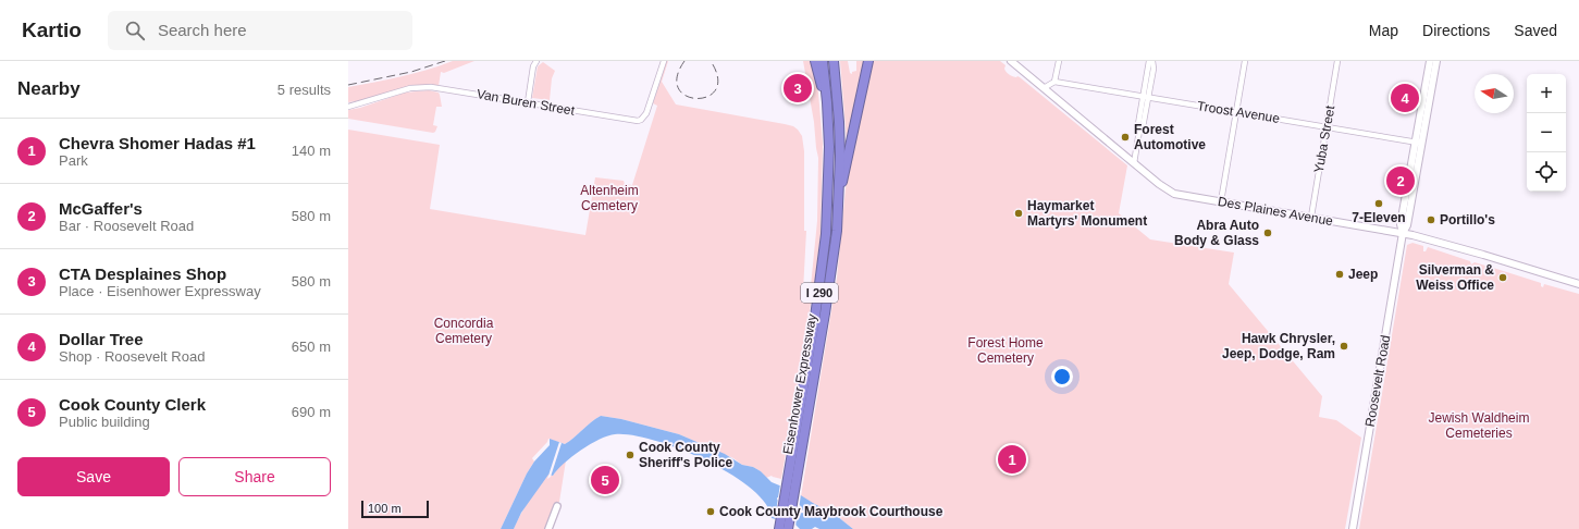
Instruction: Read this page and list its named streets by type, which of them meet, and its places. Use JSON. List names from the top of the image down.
{
  "streets": {
    "highway": ["I 290", "Eisenhower Expressway"],
    "main road": ["Des Plaines Avenue", "Roosevelt Road"],
    "street": ["Van Buren Street", "Troost Avenue", "Yuba Street"]
  },
  "crossings": [
    ["Troost Avenue", "Yuba Street"],
    ["Troost Avenue", "Roosevelt Road"],
    ["Yuba Street", "Des Plaines Avenue"],
    ["Des Plaines Avenue", "Roosevelt Road"]
  ],
  "parks": [
    "Altenheim Cemetery",
    "Concordia Cemetery",
    "Forest Home Cemetery",
    "Jewish Waldheim Cemeteries"
  ],
  "places": [
    "Forest Automotive",
    "7-Eleven",
    "Haymarket Martyrs' Monument",
    "Portillo's",
    "Abra Auto Body & Glass",
    "Jeep",
    "Silverman & Weiss Office",
    "Hawk Chrysler, Jeep, Dodge, Ram",
    "Cook County Sheriff's Police",
    "Cook County Maybrook Courthouse"
  ],
  "scale_bar": "100 m",
  "north": "left",
  "page": {
    "header": "Kartio",
    "search": "Search here",
    "nav": ["Map", "Directions", "Saved"],
    "heading": ["Nearby", "5 results"],
    "pins": [
      "3",
      "4",
      "2",
      "1",
      "5"
    ],
    "map_buttons": ["+", "−"],
    "list": [
      {
        "mark": "1",
        "name": "Chevra Shomer Hadas #1",
        "note": "Park",
        "value": "140 m"
      },
      {
        "mark": "2",
        "name": "McGaffer's",
        "note": "Bar · Roosevelt Road",
        "value": "580 m"
      },
      {
        "mark": "3",
        "name": "CTA Desplaines Shop",
        "note": "Place · Eisenhower Expressway",
        "value": "580 m"
      },
      {
        "mark": "4",
        "name": "Dollar Tree",
        "note": "Shop · Roosevelt Road",
        "value": "650 m"
      },
      {
        "mark": "5",
        "name": "Cook County Clerk",
        "note": "Public building",
        "value": "690 m"
      }
    ],
    "buttons": ["Save", "Share"],
    "scale": "100 m"
  }
}
